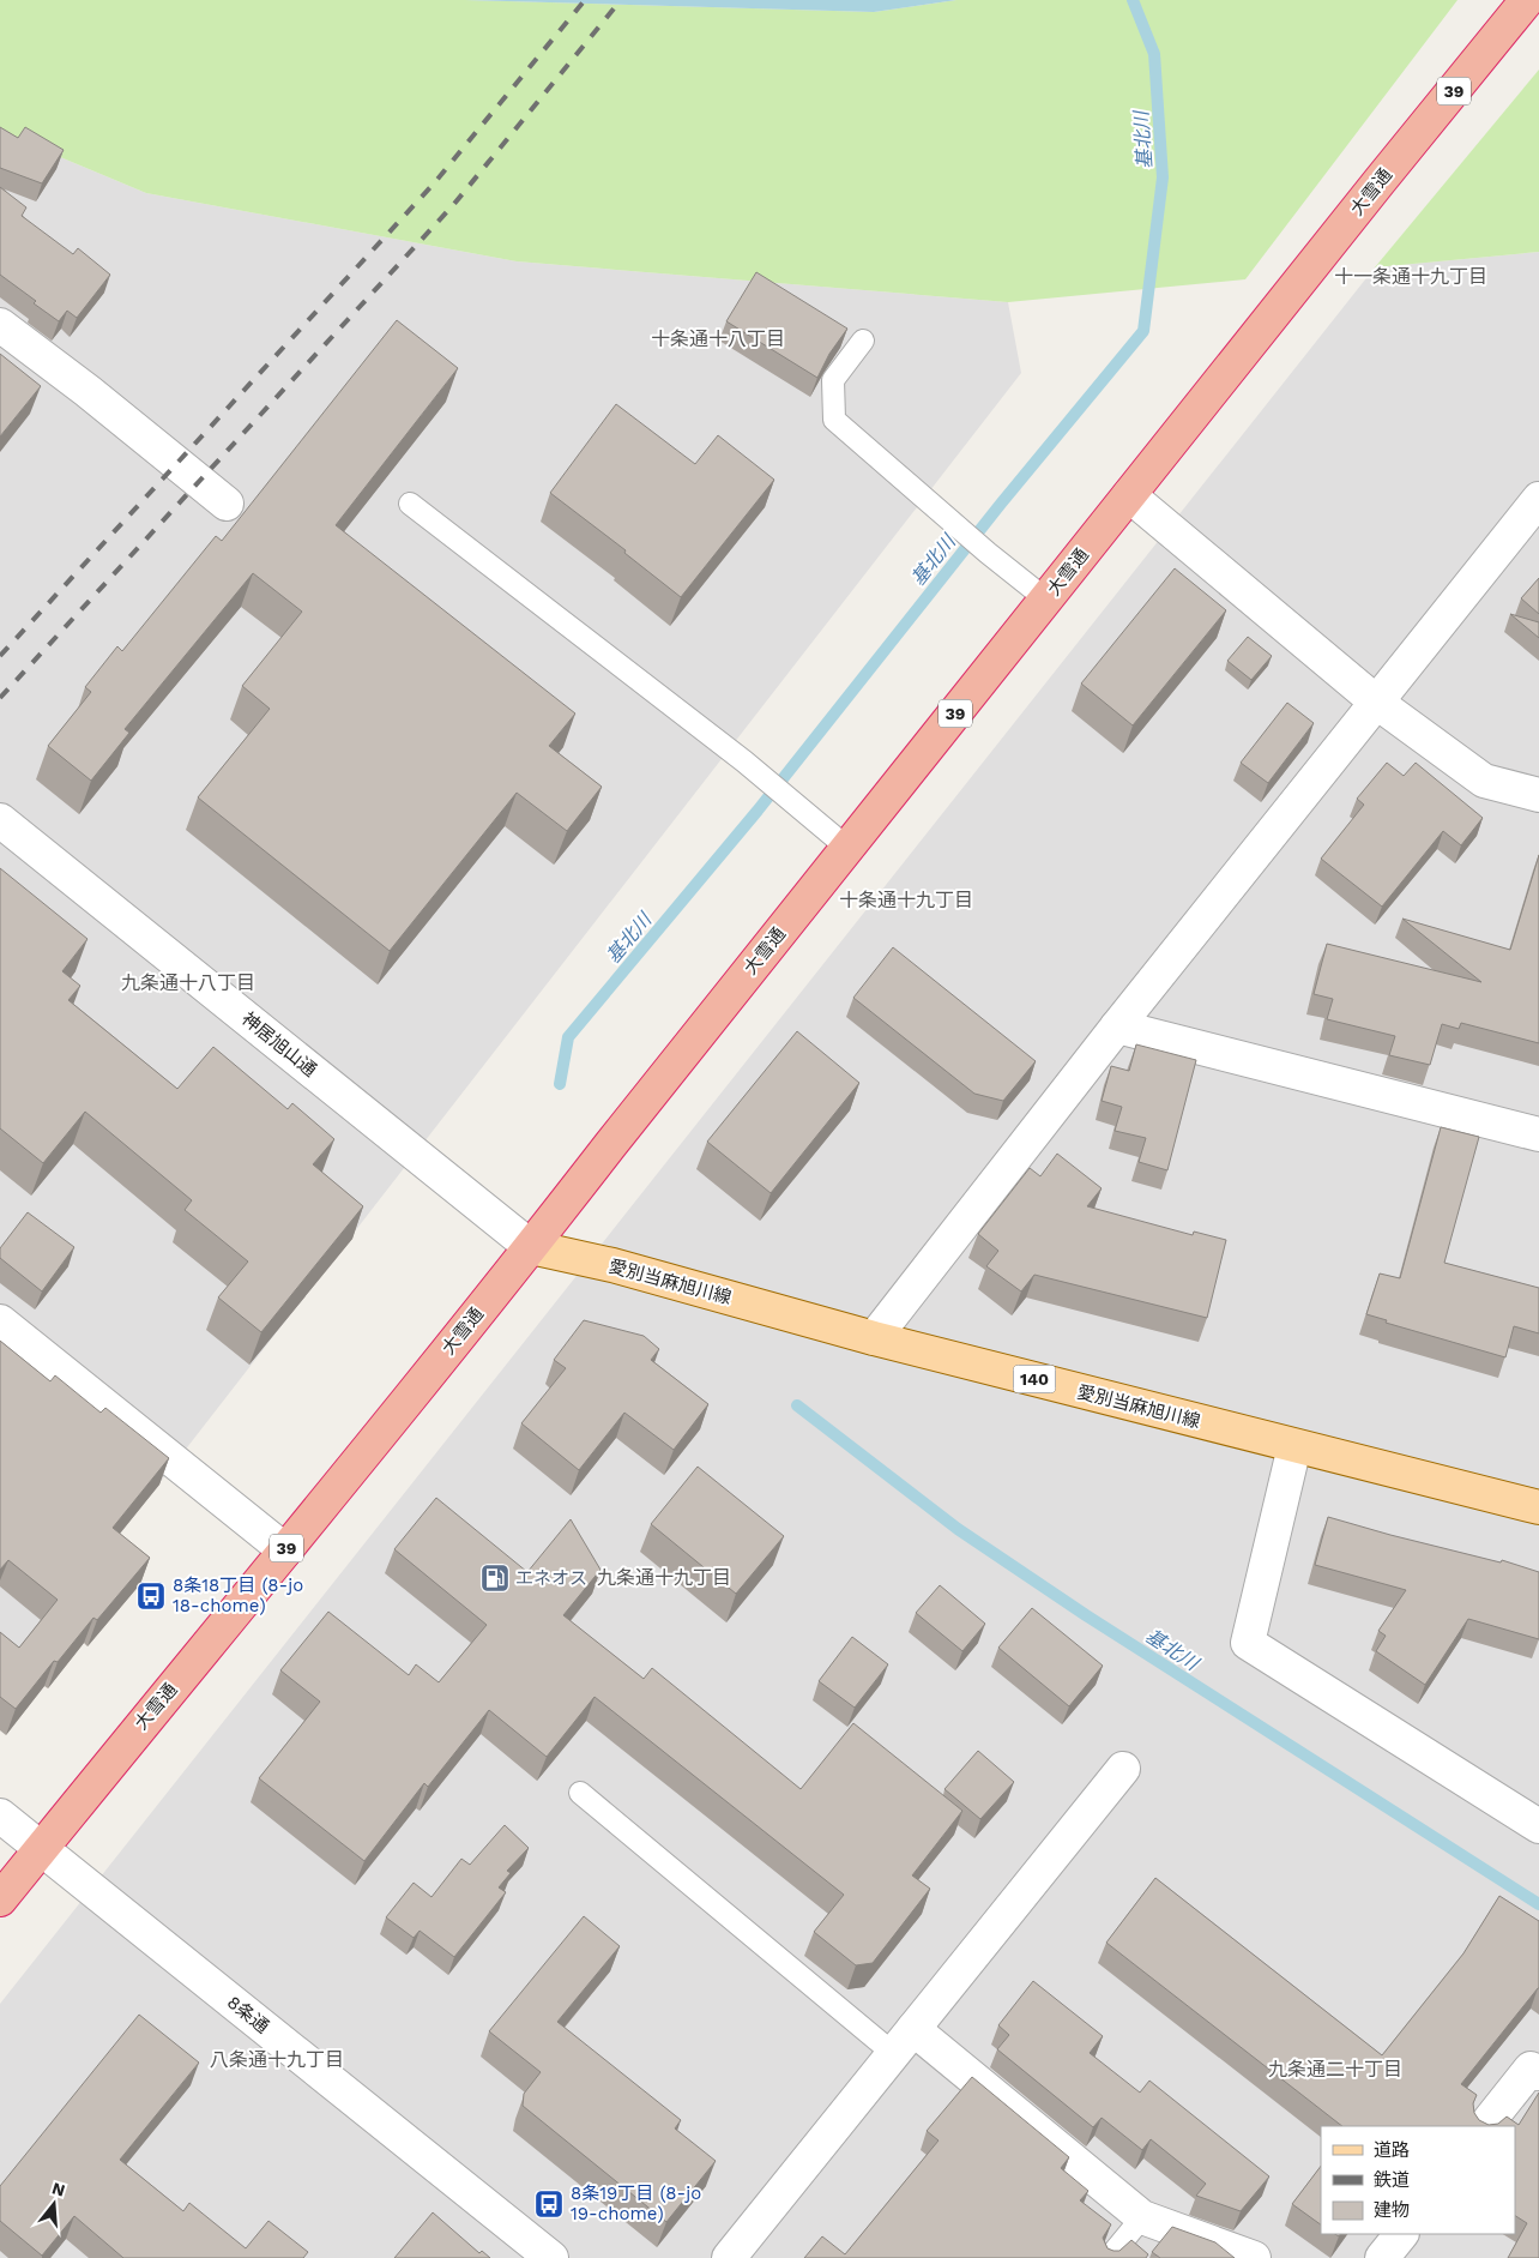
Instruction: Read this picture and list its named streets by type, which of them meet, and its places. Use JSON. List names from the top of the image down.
{
  "streets": {
    "highway": ["39", "大雪通"],
    "main road": ["愛別当麻旭川線", "140"],
    "street": ["神居旭山通", "8条通"]
  },
  "crossings": [
    ["大雪通", "神居旭山通"],
    ["大雪通", "愛別当麻旭川線"],
    ["大雪通", "8条通"],
    ["神居旭山通", "愛別当麻旭川線"]
  ],
  "districts": [
    "十一条通十九丁目",
    "十条通十八丁目",
    "十条通十九丁目",
    "九条通十八丁目",
    "九条通十九丁目",
    "八条通十九丁目",
    "九条通二十丁目"
  ],
  "water": ["基北川"],
  "places": {
    "fuel station": ["エネオス"],
    "bus stop": ["8条18丁目 (8-jo 18-chome)", "8条19丁目 (8-jo 19-chome)"]
  },
  "legend": ["道路", "鉄道", "建物"],
  "north": "top"
}
